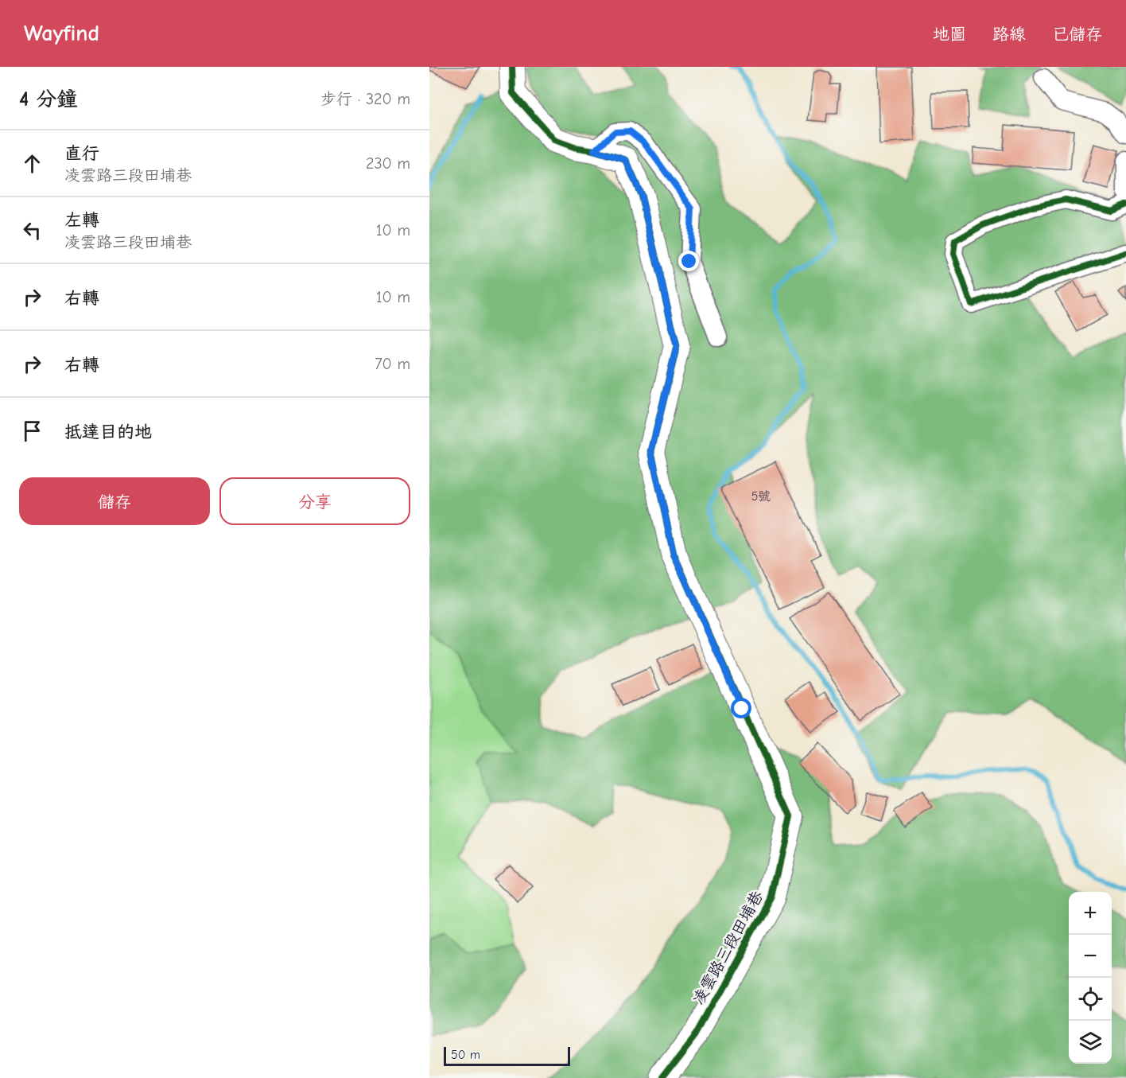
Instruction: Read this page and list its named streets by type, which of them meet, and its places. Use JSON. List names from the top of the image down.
{
  "streets": {
    "street": ["凌雲路三段田埔巷"]
  },
  "house_numbers": ["5號"],
  "scale_bar": "50 m",
  "page": {
    "header": "Wayfind",
    "nav": ["地圖", "路線", "已儲存"],
    "heading": ["4 分鐘", "步行 · 320 m"],
    "list": [
      ["直行", "凌雲路三段田埔巷", "230 m"],
      ["左轉", "凌雲路三段田埔巷", "10 m"],
      ["右轉", "10 m"],
      ["右轉", "70 m"],
      "抵達目的地"
    ],
    "buttons": ["儲存", "分享"],
    "map_buttons": ["+", "−"],
    "scale": "50 m"
  }
}
